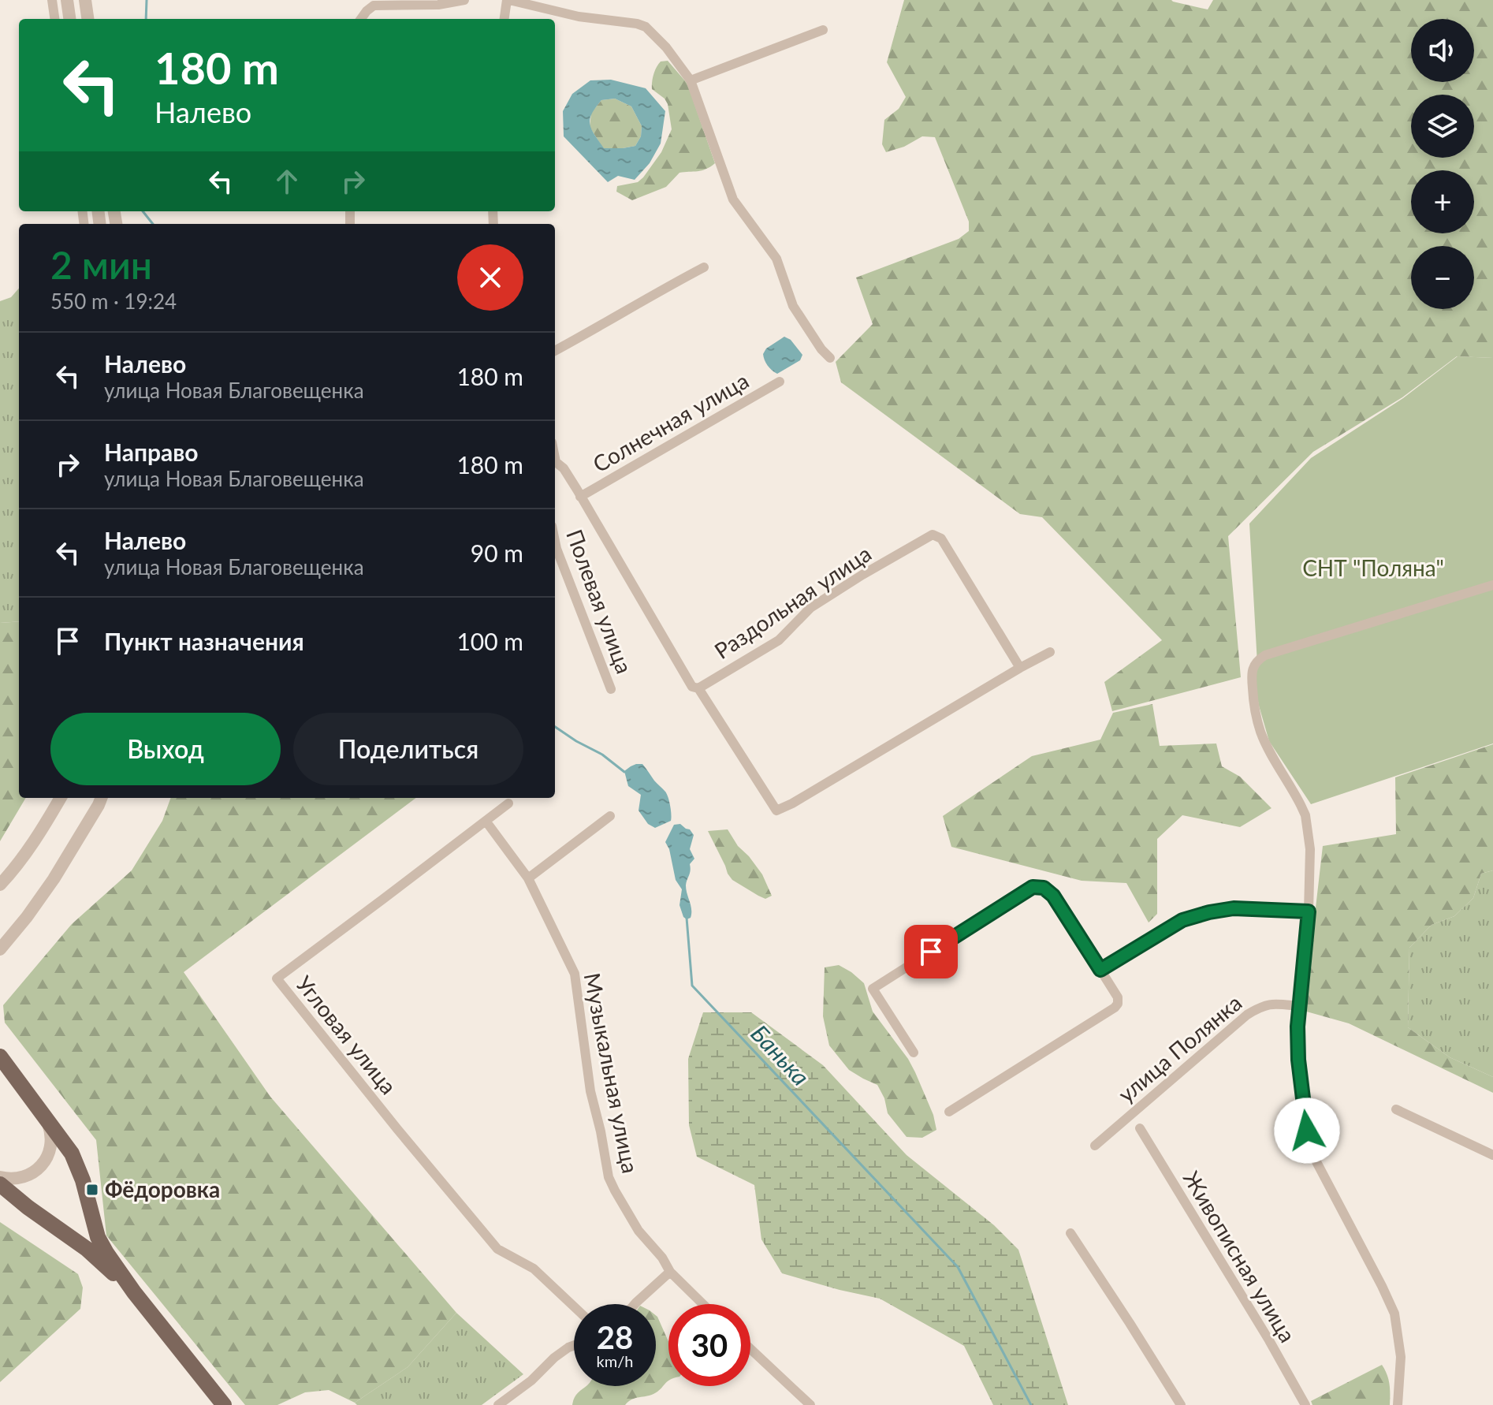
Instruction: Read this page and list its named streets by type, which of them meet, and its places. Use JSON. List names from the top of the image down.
{
  "streets": {
    "street": [
      "Солнечная улица",
      "Полевая улица",
      "Раздольная улица",
      "Угловая улица",
      "улица Полянка",
      "Музыкальная улица",
      "Живописная улица"
    ]
  },
  "crossings": [
    ["Угловая улица", "Музыкальная улица"]
  ],
  "water": ["Банька"],
  "parks": ["СНТ \"Поляна\""],
  "places": {
    "transit": ["Фёдоровка"]
  },
  "page": {
    "map_buttons": ["+", "−"],
    "turn": ["180 m", "Налево"],
    "heading": ["2 мин", "550 m · 19:24"],
    "list": [
      {
        "name": "Налево",
        "note": "улица Новая Благовещенка",
        "value": "180 m"
      },
      {
        "name": "Направо",
        "note": "улица Новая Благовещенка",
        "value": "180 m"
      },
      {
        "name": "Налево",
        "note": "улица Новая Благовещенка",
        "value": "90 m"
      },
      {
        "name": "Пункт назначения",
        "value": "100 m"
      }
    ],
    "buttons": ["Выход", "Поделиться"],
    "speed": "28 km/h",
    "limit": "30"
  }
}
